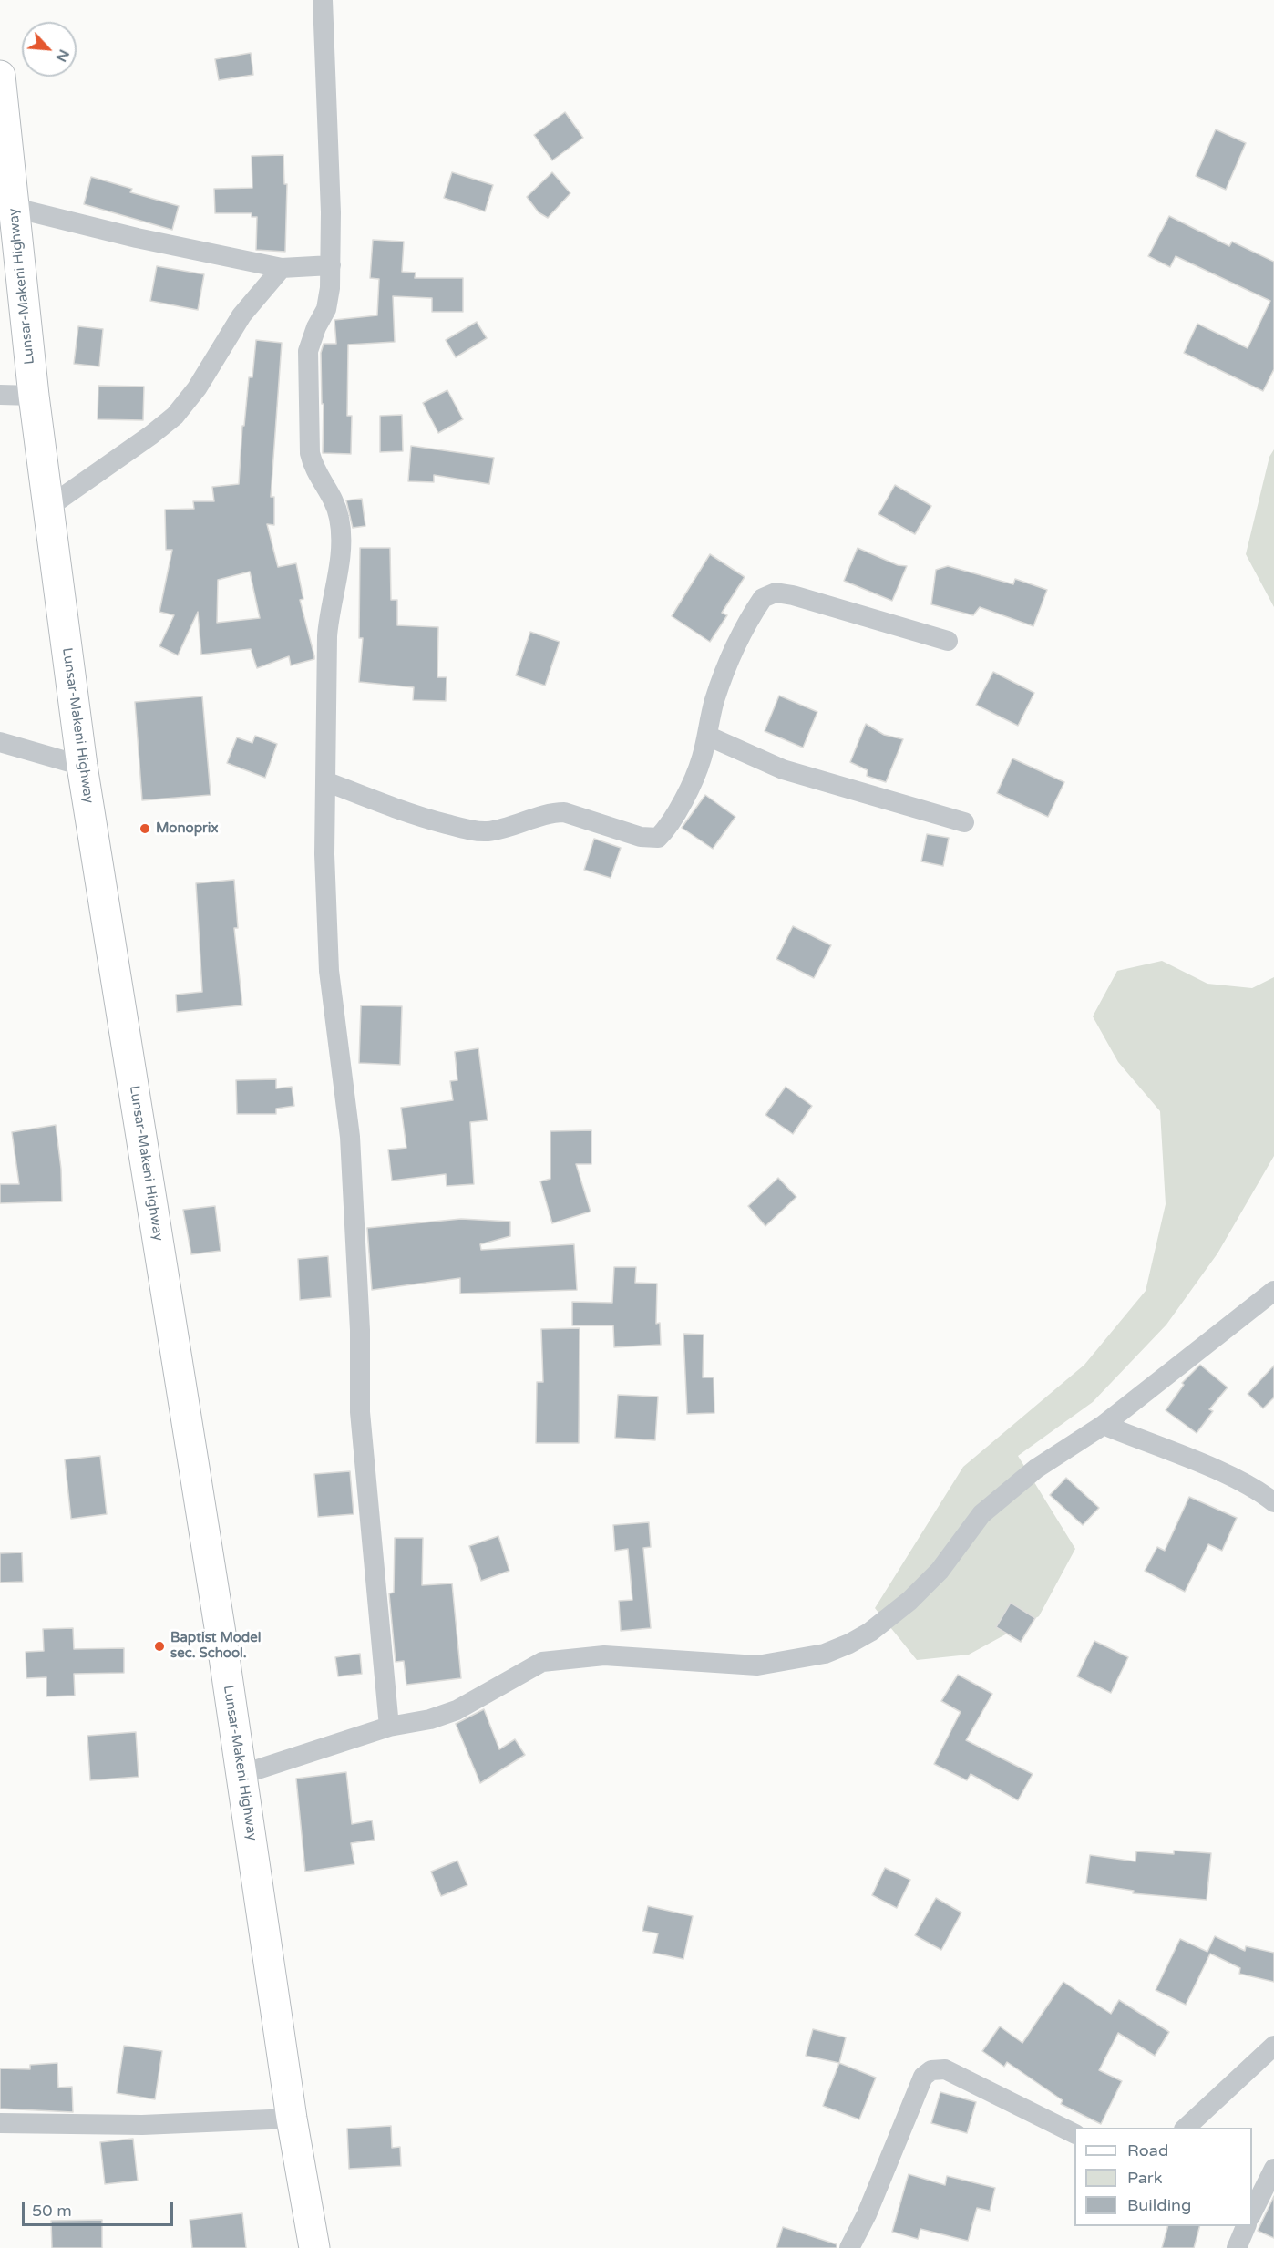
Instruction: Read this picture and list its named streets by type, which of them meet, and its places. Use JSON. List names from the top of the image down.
{
  "streets": {
    "main road": ["Lunsar-Makeni Highway"]
  },
  "places": ["Monoprix", "Baptist Model sec. School."],
  "legend": ["Road", "Park", "Building"],
  "scale_bar": "50 m",
  "north": "bottom right"
}
